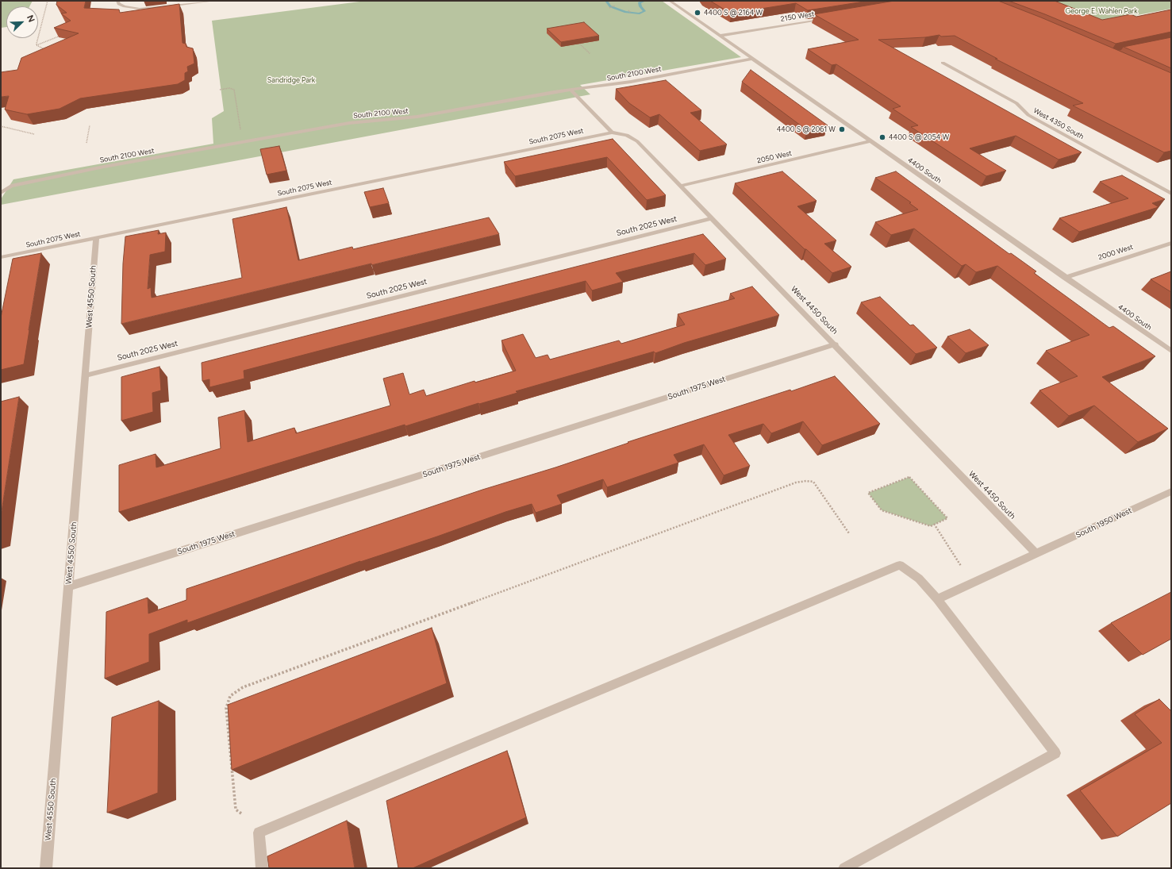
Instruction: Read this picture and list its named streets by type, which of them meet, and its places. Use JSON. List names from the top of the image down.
{
  "streets": {
    "street": [
      "2150 West",
      "South 2100 West",
      "West 4350 South",
      "South 2075 West",
      "2050 West",
      "4400 South",
      "South 2025 West",
      "2000 West",
      "West 4550 South",
      "West 4450 South",
      "South 1975 West",
      "South 1950 West"
    ]
  },
  "crossings": [
    ["2150 West", "4400 South"],
    ["South 2100 West", "4400 South"],
    ["South 2075 West", "West 4550 South"],
    ["South 2075 West", "West 4450 South"],
    ["2050 West", "4400 South"],
    ["2050 West", "West 4450 South"],
    ["4400 South", "2000 West"],
    ["South 2025 West", "West 4550 South"],
    ["South 2025 West", "West 4450 South"],
    ["West 4550 South", "South 1975 West"],
    ["West 4450 South", "South 1975 West"],
    ["West 4450 South", "South 1950 West"]
  ],
  "parks": ["George E. Wahlen Park", "Sandridge Park"],
  "places": ["4400 S @ 2164 W", "4400 S @ 2061 W", "4400 S @ 2054 W"],
  "north": "top right"
}
